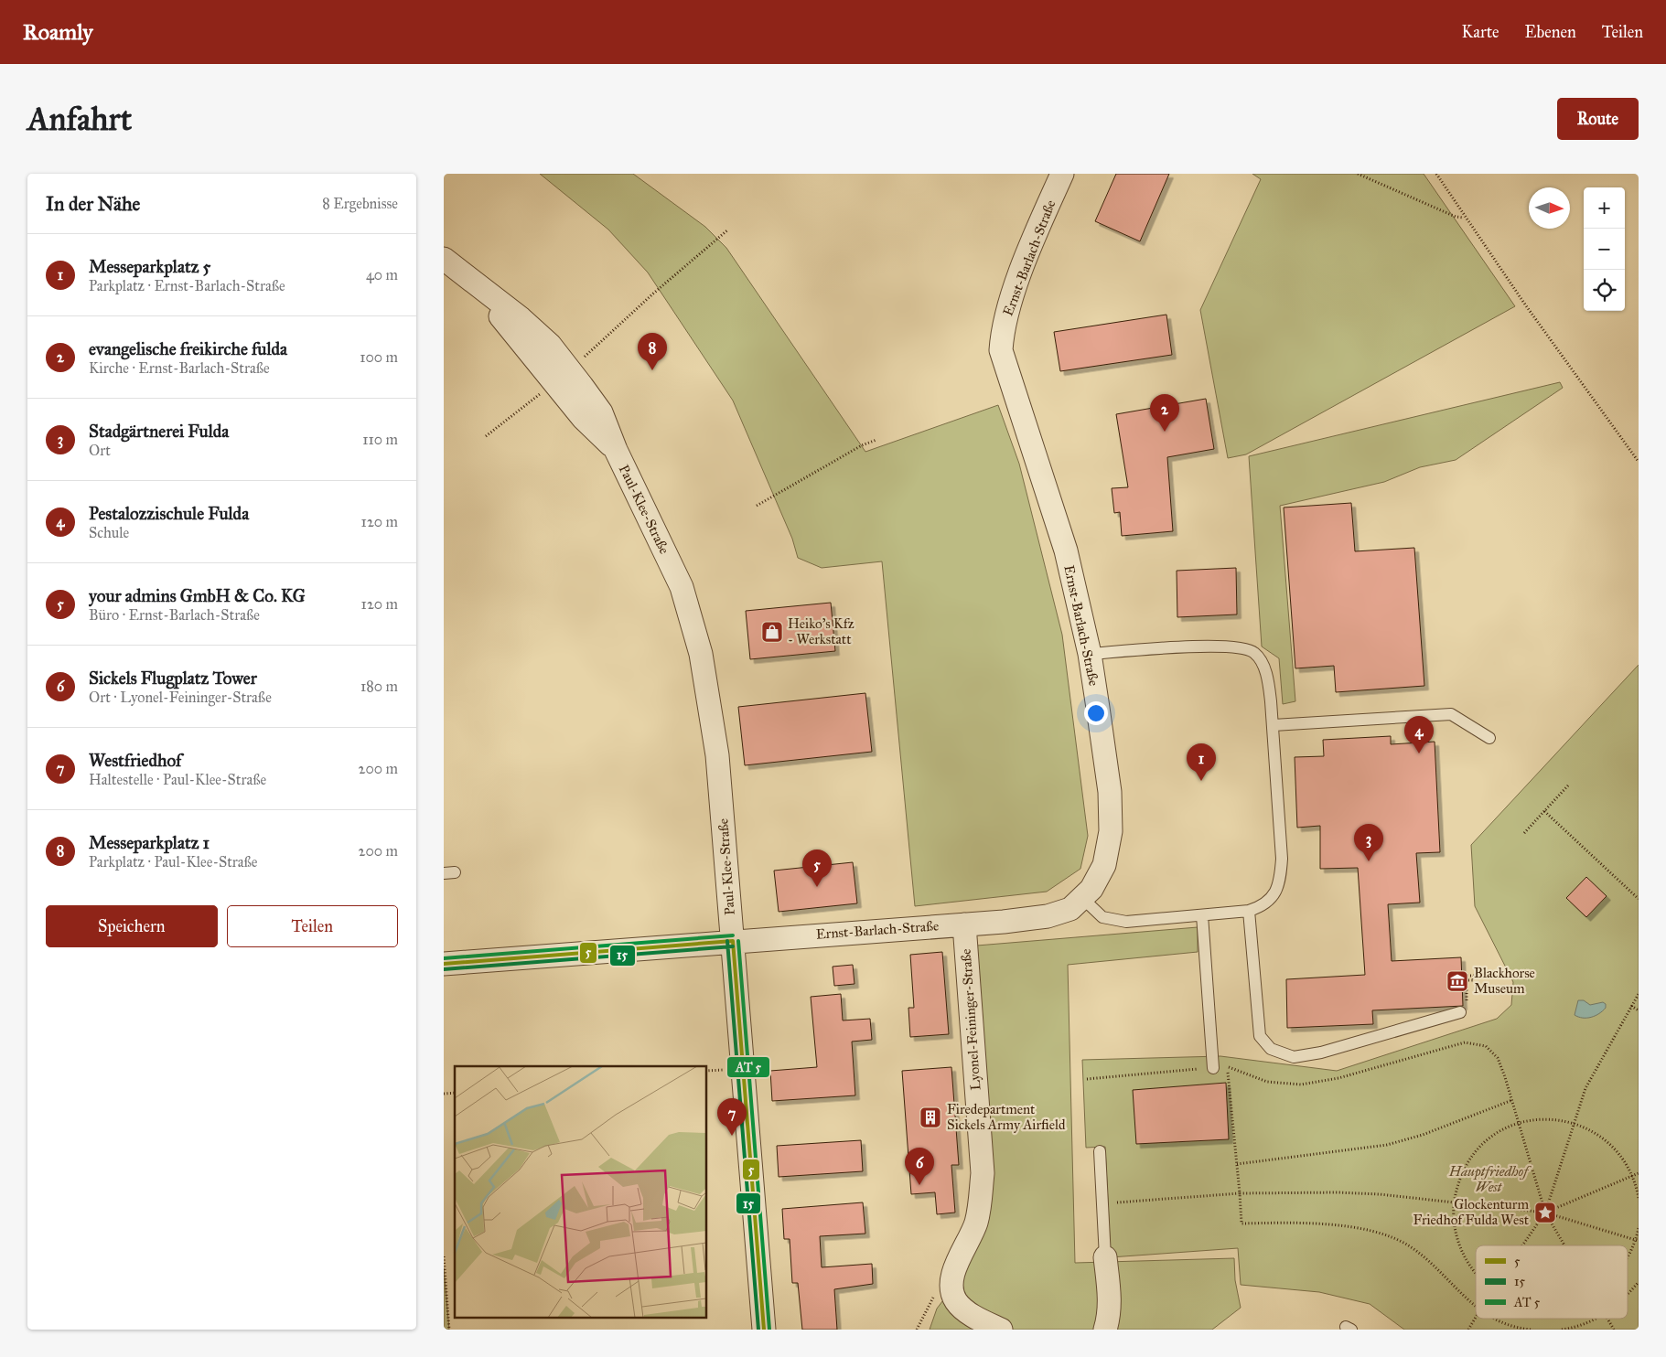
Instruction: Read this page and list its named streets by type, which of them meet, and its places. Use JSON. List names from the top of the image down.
{
  "streets": {
    "street": ["Ernst-Barlach-Straße", "Paul-Klee-Straße", "Lyonel-Feininger-Straße"]
  },
  "crossings": [
    ["Ernst-Barlach-Straße", "Paul-Klee-Straße"],
    ["Ernst-Barlach-Straße", "Lyonel-Feininger-Straße"]
  ],
  "parks": ["Hauptfriedhof West"],
  "places": {
    "shop": ["Heiko's Kfz - Werkstatt"],
    "museum": ["Blackhorse Museum"],
    "building": ["Firedepartment Sickels Army Airfield"],
    "place": ["Glockenturm Friedhof Fulda West"]
  },
  "lines": ["transit line 5", "transit line 15"],
  "legend": ["5", "15", "AT 5"],
  "north": "right",
  "page": {
    "header": "Roamly",
    "nav": ["Karte", "Ebenen", "Teilen"],
    "buttons": [
      "Route",
      ["Speichern", "Teilen"]
    ],
    "title": "Anfahrt",
    "heading": ["In der Nähe", "8 Ergebnisse"],
    "map_buttons": ["+", "−"],
    "list": [
      {
        "mark": "1",
        "name": "Messeparkplatz 5",
        "note": "Parkplatz · Ernst-Barlach-Straße",
        "value": "40 m"
      },
      {
        "mark": "2",
        "name": "evangelische freikirche fulda",
        "note": "Kirche · Ernst-Barlach-Straße",
        "value": "100 m"
      },
      {
        "mark": "3",
        "name": "Stadgärtnerei Fulda",
        "note": "Ort",
        "value": "110 m"
      },
      {
        "mark": "4",
        "name": "Pestalozzischule Fulda",
        "note": "Schule",
        "value": "120 m"
      },
      {
        "mark": "5",
        "name": "your admins GmbH & Co. KG",
        "note": "Büro · Ernst-Barlach-Straße",
        "value": "120 m"
      },
      {
        "mark": "6",
        "name": "Sickels Flugplatz Tower",
        "note": "Ort · Lyonel-Feininger-Straße",
        "value": "180 m"
      },
      {
        "mark": "7",
        "name": "Westfriedhof",
        "note": "Haltestelle · Paul-Klee-Straße",
        "value": "200 m"
      },
      {
        "mark": "8",
        "name": "Messeparkplatz 1",
        "note": "Parkplatz · Paul-Klee-Straße",
        "value": "200 m"
      }
    ],
    "pins": [
      "8",
      "2",
      "4",
      "1",
      "3",
      "5",
      "7",
      "6"
    ]
  }
}
